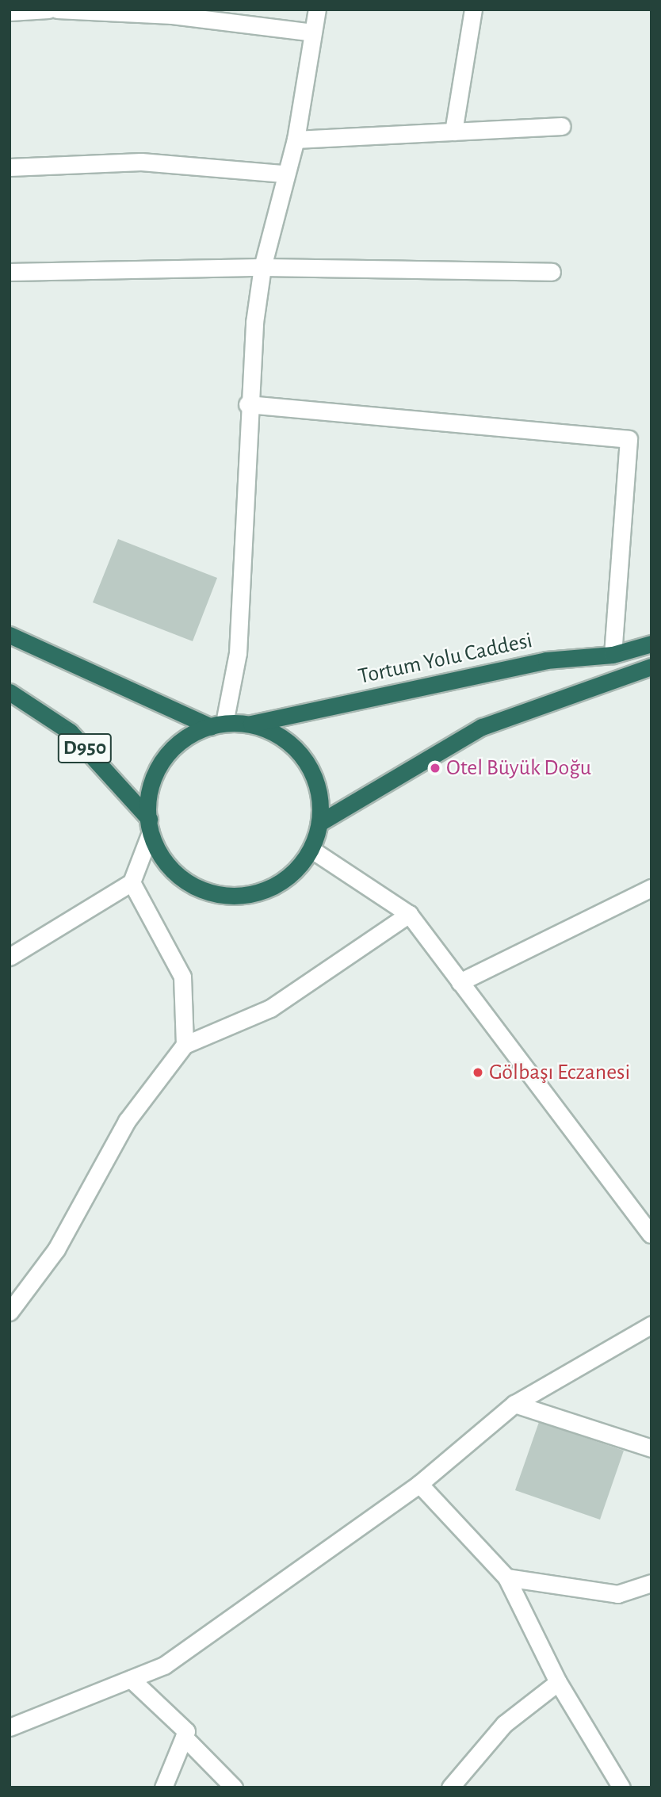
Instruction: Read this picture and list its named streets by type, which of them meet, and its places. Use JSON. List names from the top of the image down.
{
  "streets": {
    "highway": ["Tortum Yolu Caddesi", "D950"]
  },
  "places": ["Otel Büyük Doğu", "Gölbaşı Eczanesi"]
}
